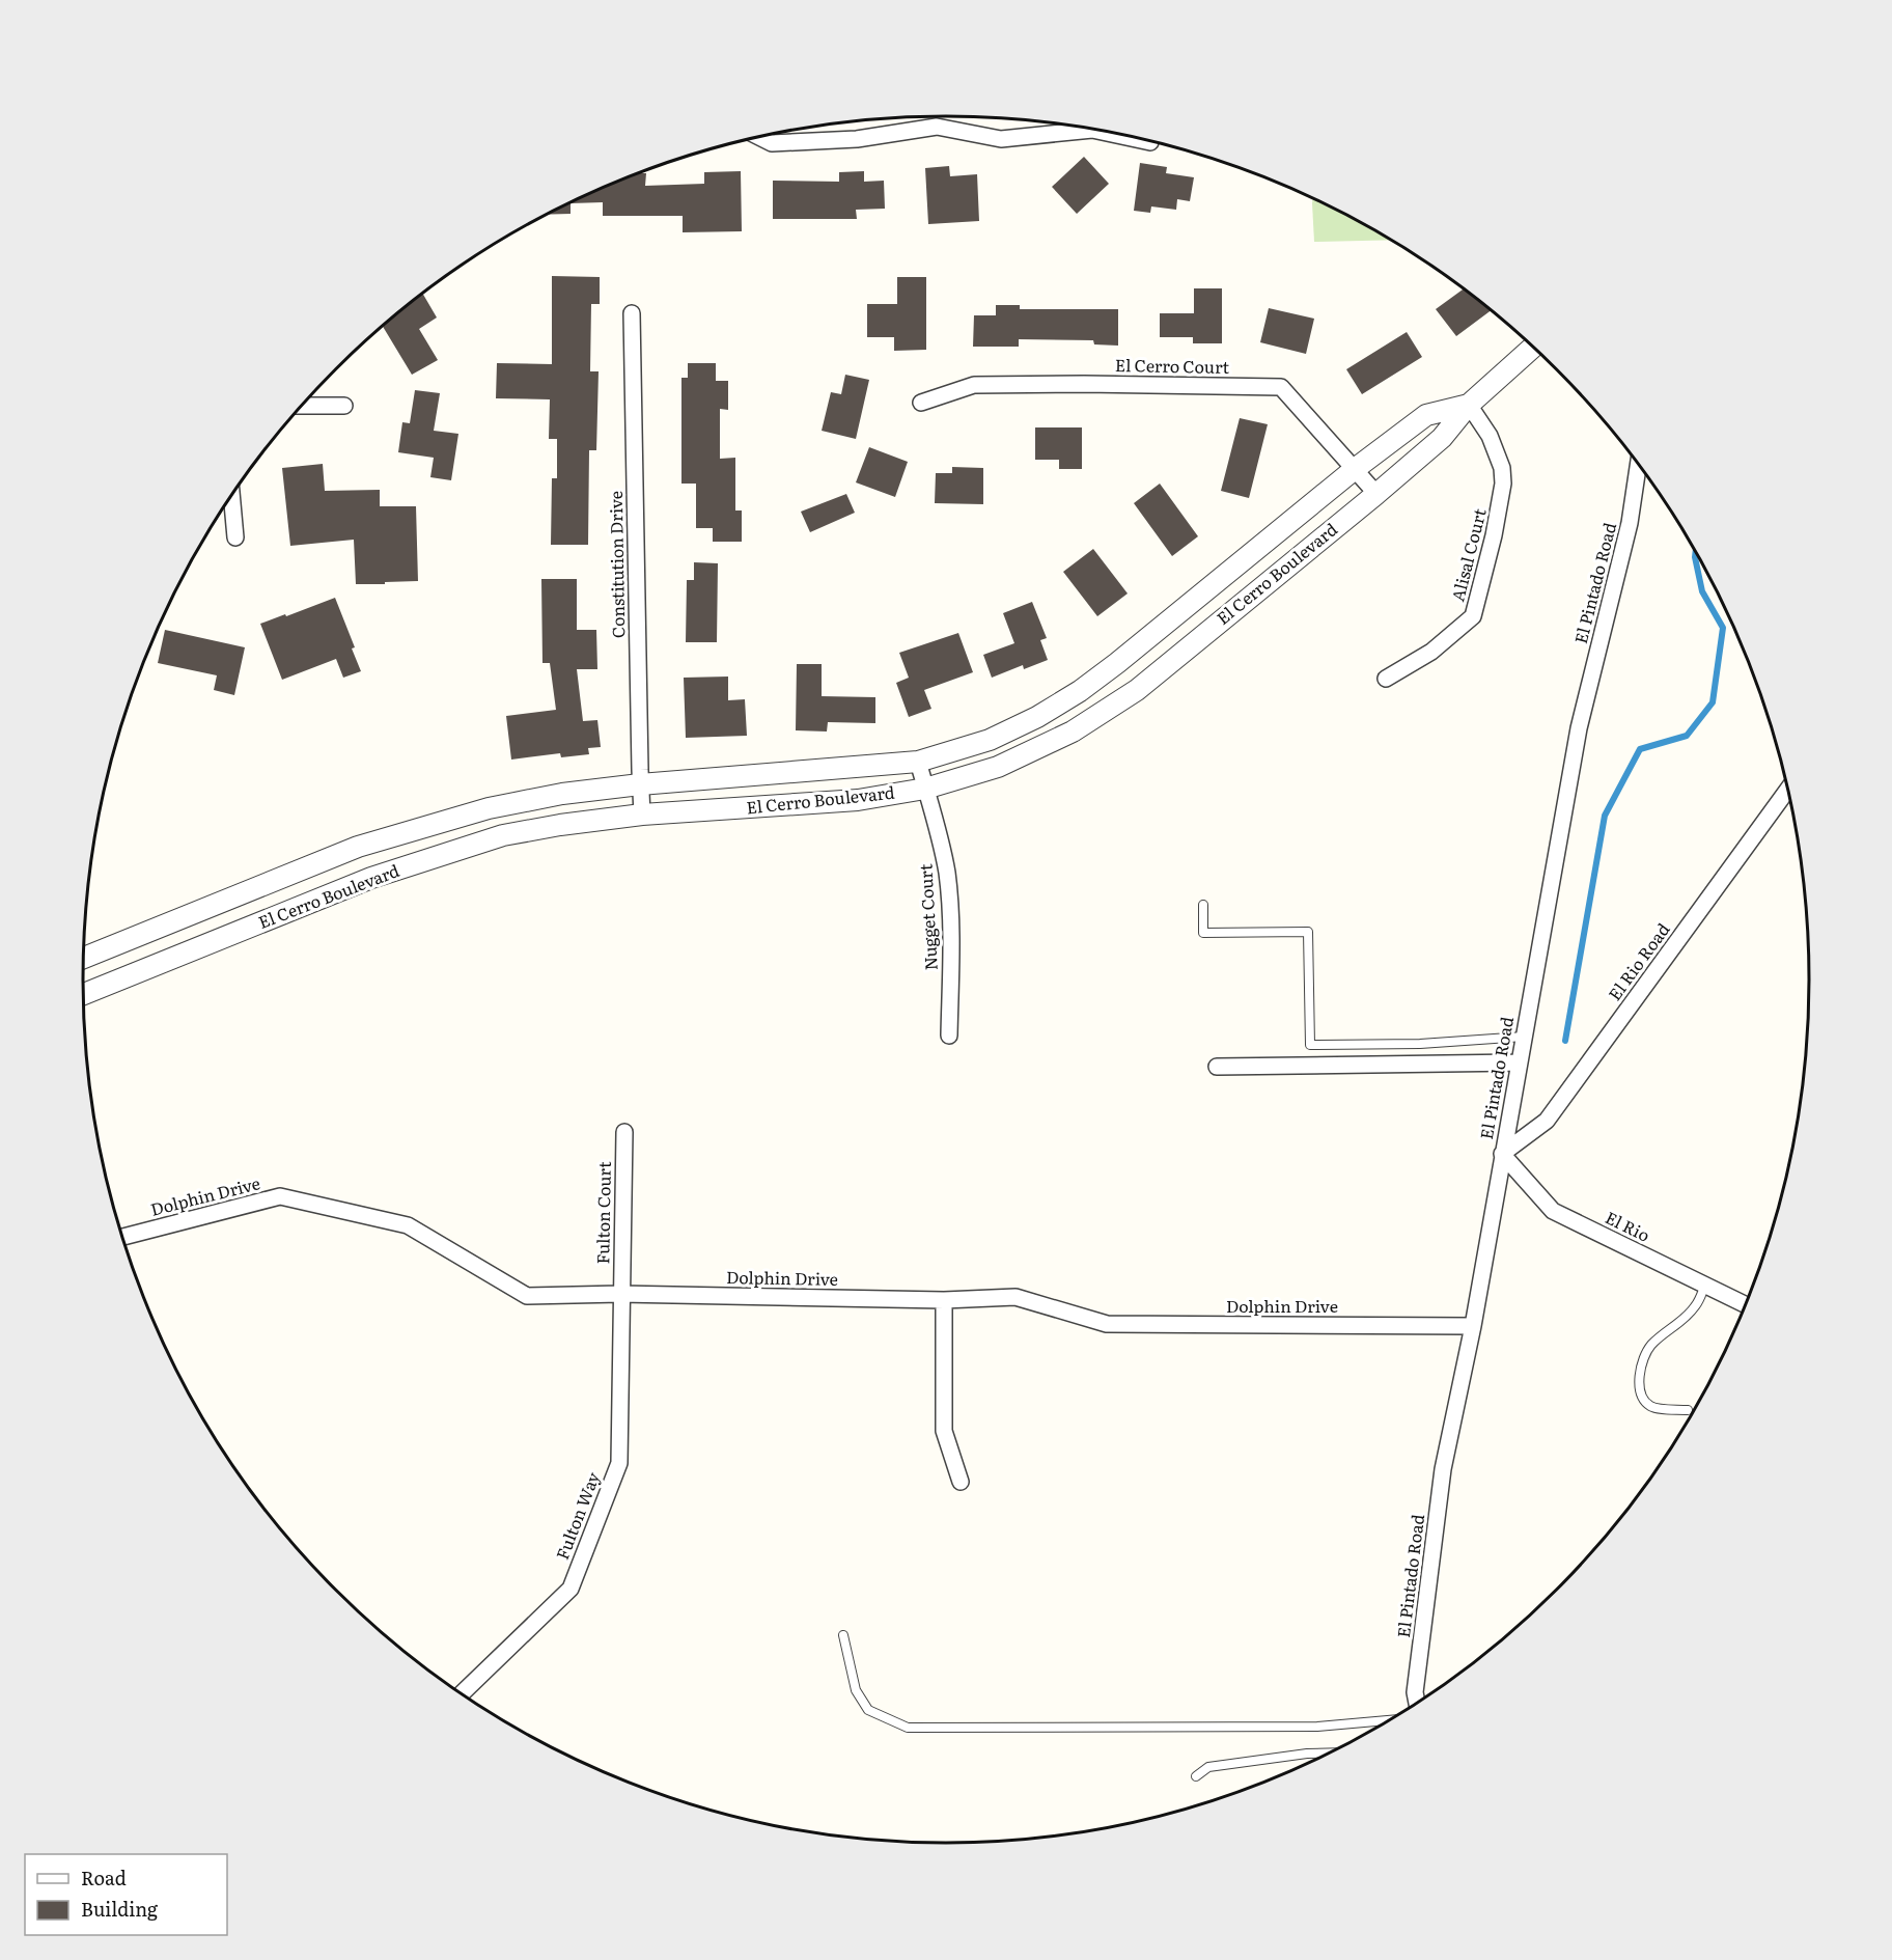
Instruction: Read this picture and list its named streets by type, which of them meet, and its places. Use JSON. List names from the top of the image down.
{
  "streets": {
    "street": [
      "El Cerro Court",
      "Alisal Court",
      "Constitution Drive",
      "El Cerro Boulevard",
      "El Pintado Road",
      "Nugget Court",
      "El Rio Road",
      "Dolphin Drive",
      "Fulton Court",
      "El Rio",
      "Fulton Way"
    ]
  },
  "crossings": [
    ["El Cerro Court", "El Cerro Boulevard"],
    ["Alisal Court", "El Cerro Boulevard"],
    ["Constitution Drive", "El Cerro Boulevard"],
    ["El Cerro Boulevard", "Nugget Court"],
    ["El Pintado Road", "El Rio Road"],
    ["El Pintado Road", "Dolphin Drive"],
    ["El Pintado Road", "El Rio"],
    ["El Rio Road", "El Rio"],
    ["Dolphin Drive", "Fulton Court"],
    ["Dolphin Drive", "Fulton Way"],
    ["Fulton Court", "Fulton Way"]
  ],
  "legend": ["Road", "Building"]
}
